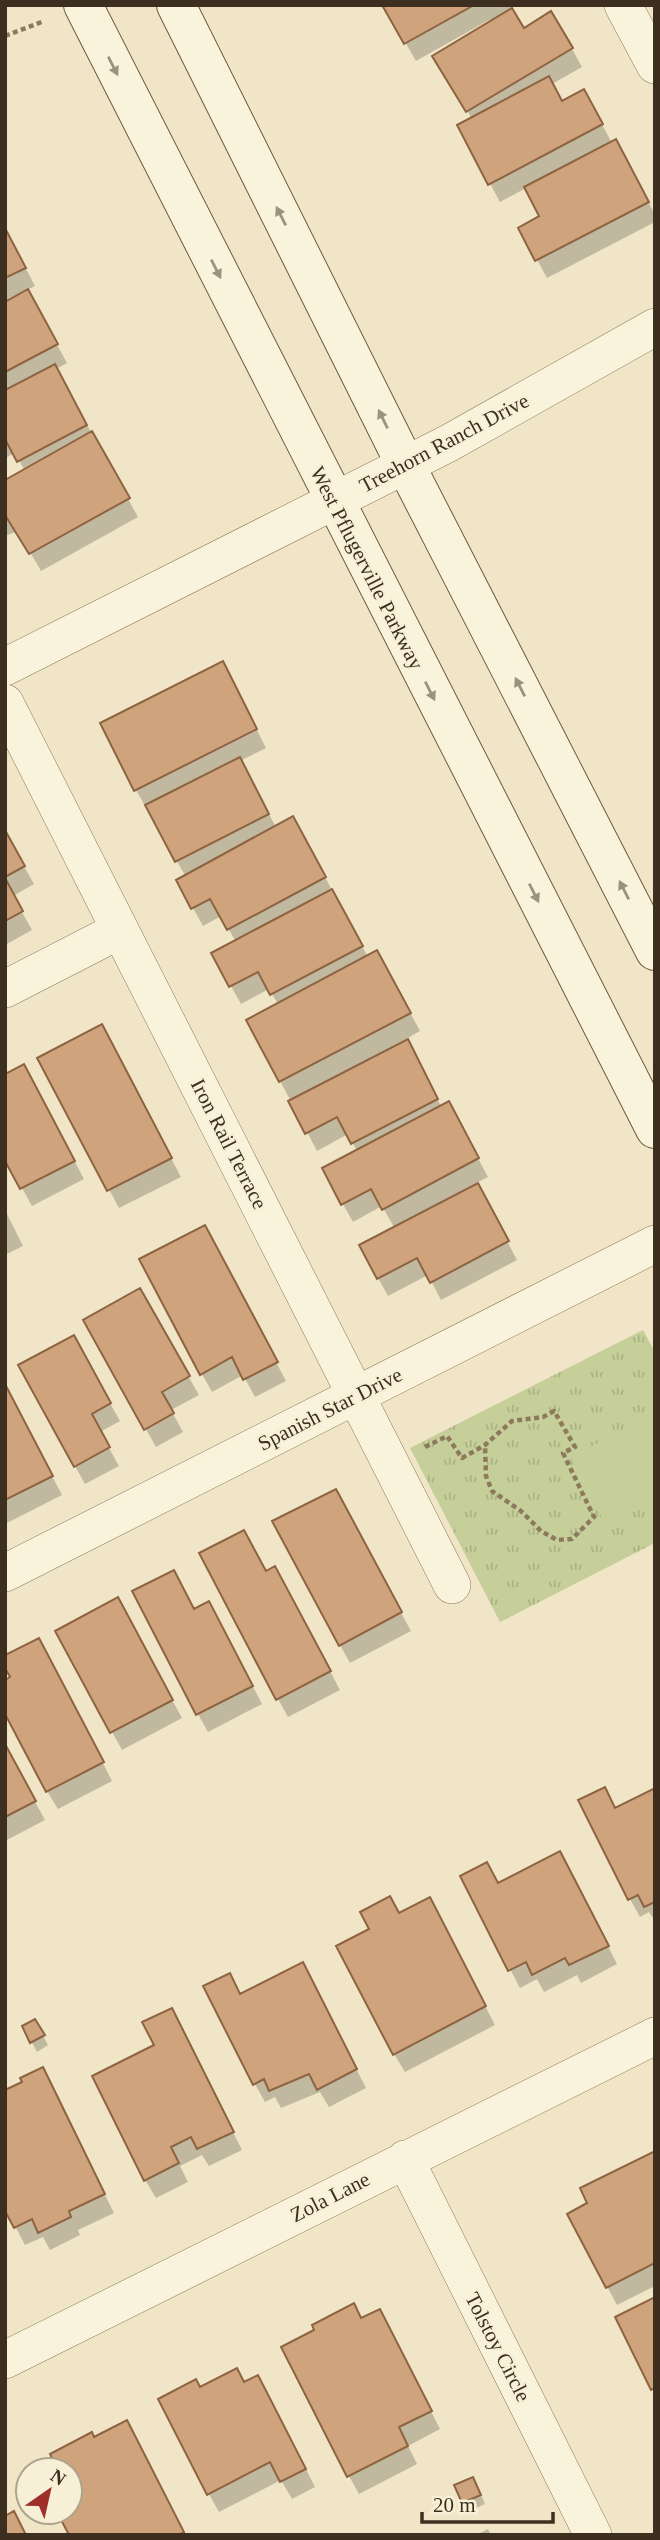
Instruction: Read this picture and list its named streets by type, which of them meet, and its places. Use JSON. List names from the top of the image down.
{
  "streets": {
    "main road": ["West Pflugerville Parkway"],
    "street": [
      "Treehorn Ranch Drive",
      "Iron Rail Terrace",
      "Spanish Star Drive",
      "Zola Lane",
      "Tolstoy Circle"
    ]
  },
  "crossings": [
    ["Treehorn Ranch Drive", "West Pflugerville Parkway"],
    ["Iron Rail Terrace", "Spanish Star Drive"],
    ["Zola Lane", "Tolstoy Circle"]
  ],
  "scale_bar": "20 m",
  "north": "top right"
}
